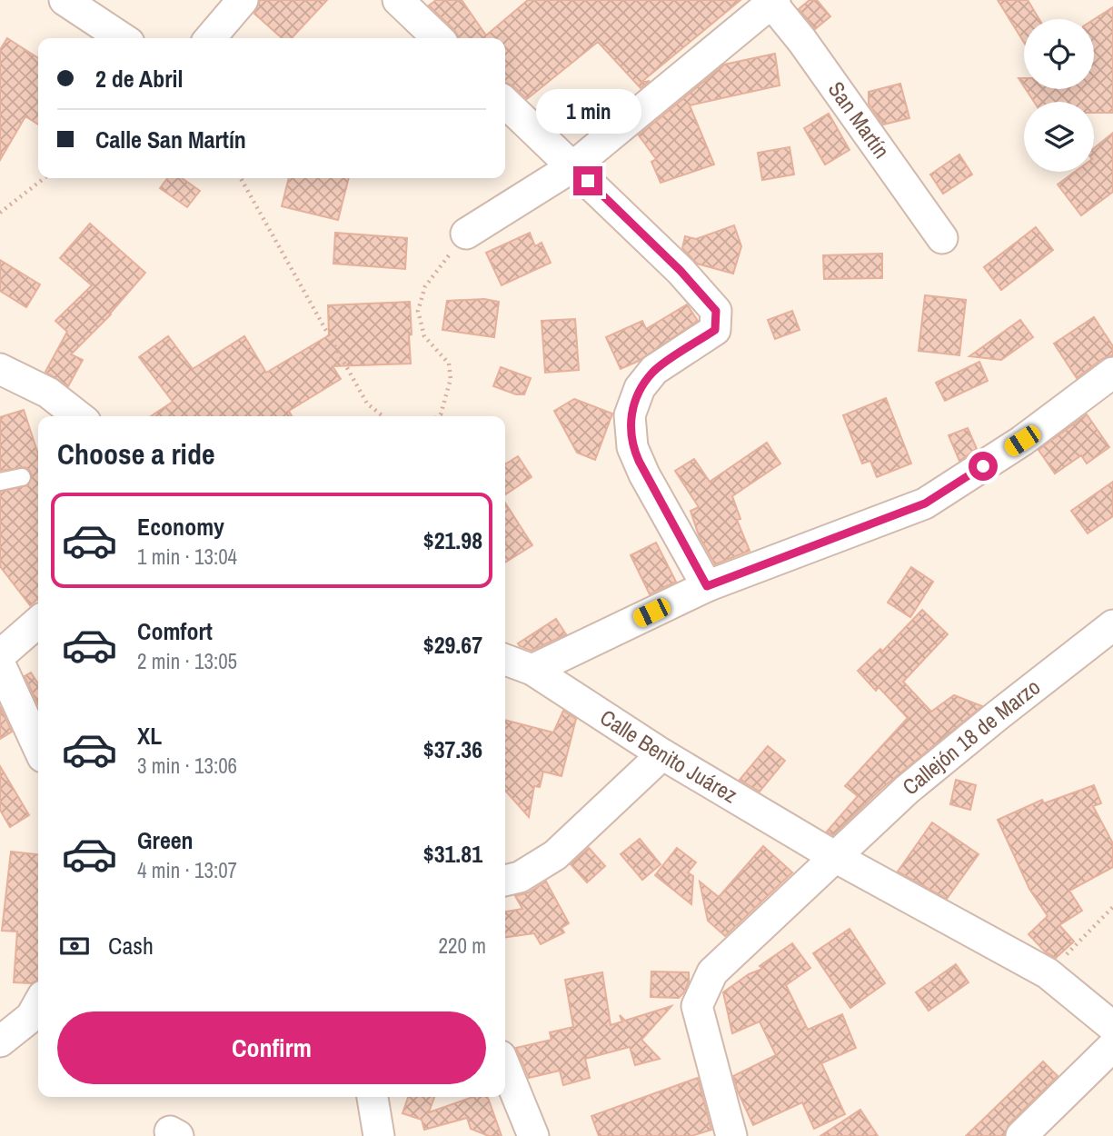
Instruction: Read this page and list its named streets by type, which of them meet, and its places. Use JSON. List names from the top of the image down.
{
  "streets": {
    "street": ["San Martín", "Callejón 18 de Marzo", "Calle Benito Juárez"]
  },
  "crossings": [
    ["Callejón 18 de Marzo", "Calle Benito Juárez"]
  ],
  "page": {
    "banner": ["2 de Abril", "Calle San Martín"],
    "bubble": "1 min",
    "heading": "Choose a ride",
    "list": [
      {
        "name": "Economy",
        "note": "1 min · 13:04",
        "value": "$21.98"
      },
      {
        "name": "Comfort",
        "note": "2 min · 13:05",
        "value": "$29.67"
      },
      {
        "name": "XL",
        "note": "3 min · 13:06",
        "value": "$37.36"
      },
      {
        "name": "Green",
        "note": "4 min · 13:07",
        "value": "$31.81"
      }
    ],
    "pay": ["Cash", "220 m"],
    "buttons": "Confirm"
  }
}
